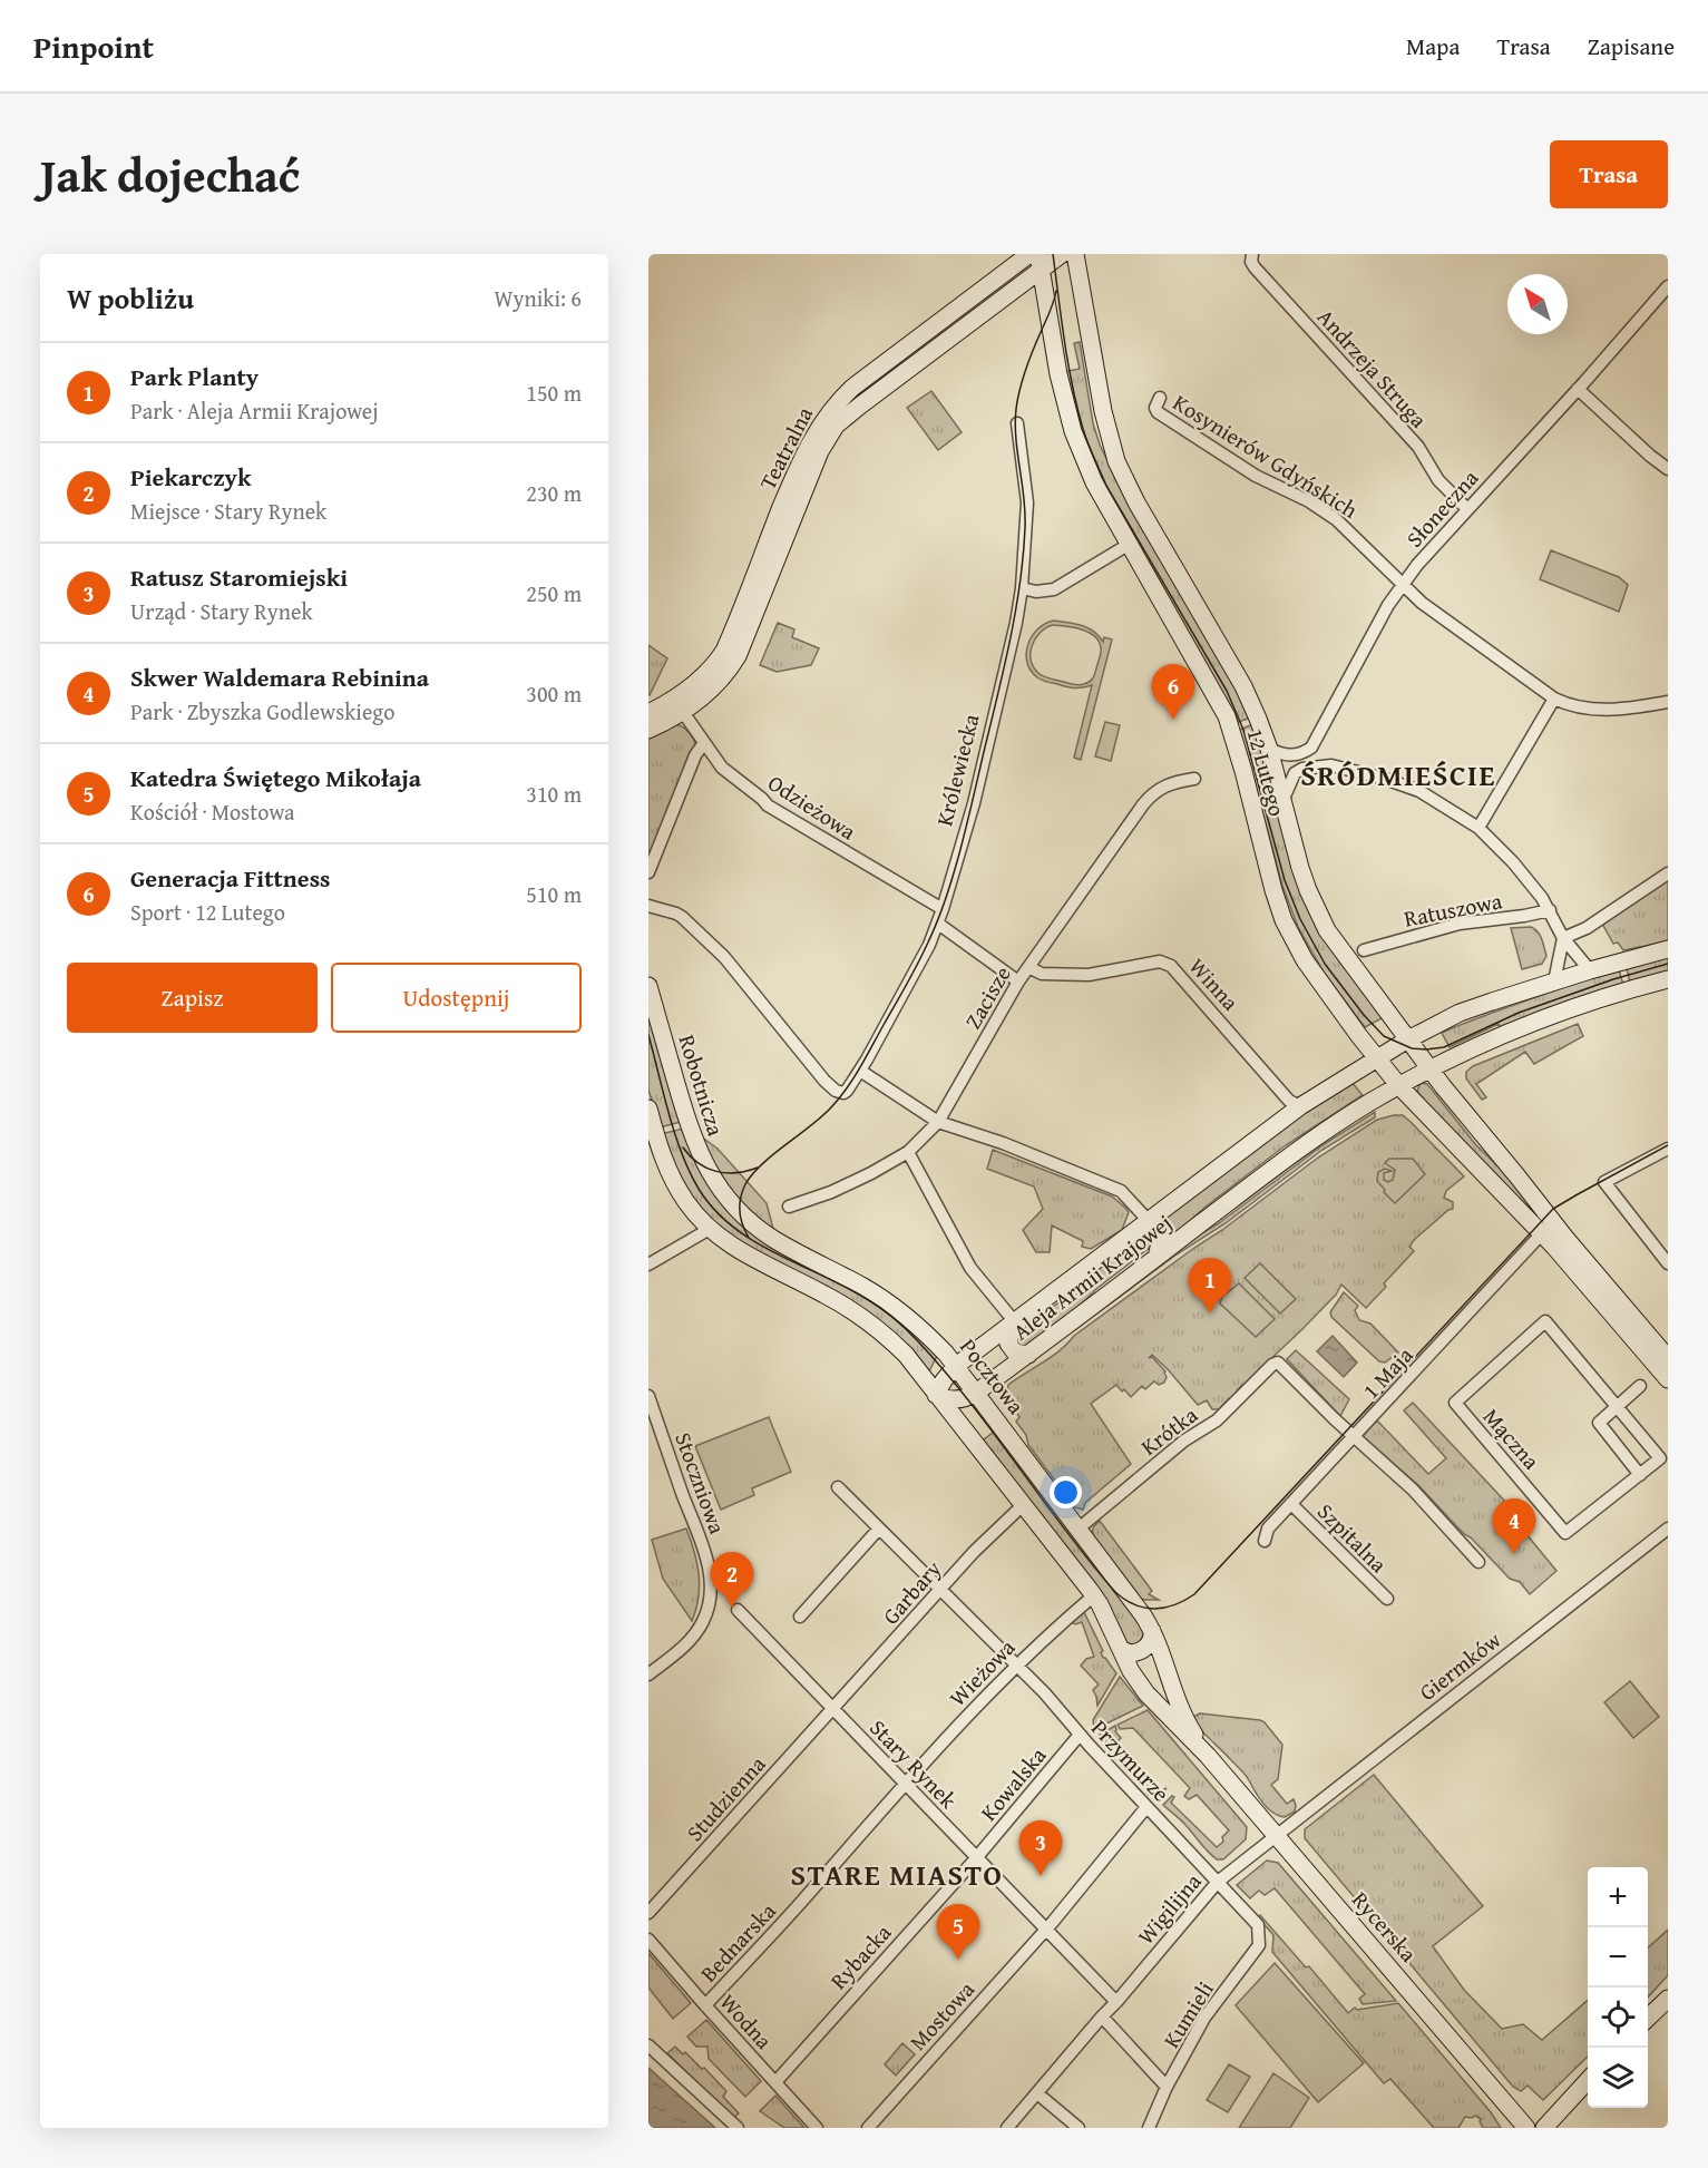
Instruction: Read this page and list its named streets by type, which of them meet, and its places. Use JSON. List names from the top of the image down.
{
  "streets": {
    "main road": [
      "Teatralna",
      "12 Lutego",
      "Robotnicza",
      "Aleja Armii Krajowej",
      "Pocztowa",
      "Rycerska"
    ],
    "street": [
      "Andrzeja Struga",
      "Kosynierów Gdyńskich",
      "Słoneczna",
      "Królewiecka",
      "Odzieżowa",
      "Ratuszowa",
      "Winna",
      "Zacisze",
      "1 Maja",
      "Krótka",
      "Mączna",
      "Stoczniowa",
      "Szpitalna",
      "Garbary",
      "Giermków",
      "Wieżowa",
      "Przymurze",
      "Stary Rynek",
      "Kowalska",
      "Studzienna",
      "Wigilijna",
      "Bednarska",
      "Rybacka",
      "Kumieli",
      "Mostowa",
      "Wodna"
    ]
  },
  "crossings": [
    ["Andrzeja Struga", "Słoneczna"],
    ["Teatralna", "12 Lutego"],
    ["Teatralna", "Odzieżowa"],
    ["Kosynierów Gdyńskich", "Słoneczna"],
    ["Słoneczna", "12 Lutego"],
    ["Królewiecka", "Odzieżowa"],
    ["12 Lutego", "Aleja Armii Krajowej"],
    ["12 Lutego", "1 Maja"],
    ["Winna", "Zacisze"],
    ["Winna", "Aleja Armii Krajowej"],
    ["Robotnicza", "Pocztowa"],
    ["Aleja Armii Krajowej", "Pocztowa"],
    ["1 Maja", "Krótka"],
    ["1 Maja", "Szpitalna"],
    ["Pocztowa", "Krótka"],
    ["Pocztowa", "Rycerska"],
    ["Garbary", "Przymurze"],
    ["Garbary", "Stary Rynek"],
    ["Garbary", "Studzienna"],
    ["Giermków", "Wigilijna"],
    ["Giermków", "Rycerska"],
    ["Wieżowa", "Przymurze"],
    ["Wieżowa", "Stary Rynek"],
    ["Wieżowa", "Bednarska"],
    ["Przymurze", "Kowalska"],
    ["Przymurze", "Wigilijna"],
    ["Przymurze", "Kumieli"],
    ["Przymurze", "Mostowa"],
    ["Stary Rynek", "Kowalska"],
    ["Stary Rynek", "Studzienna"],
    ["Stary Rynek", "Wigilijna"],
    ["Stary Rynek", "Bednarska"],
    ["Stary Rynek", "Rybacka"],
    ["Stary Rynek", "Mostowa"],
    ["Kowalska", "Rybacka"],
    ["Wigilijna", "Rycerska"],
    ["Wigilijna", "Kumieli"],
    ["Bednarska", "Wodna"],
    ["Rybacka", "Wodna"]
  ],
  "districts": ["ŚRÓDMIEŚCIE", "STARE MIASTO"],
  "north": "top left",
  "page": {
    "header": "Pinpoint",
    "nav": ["Mapa", "Trasa", "Zapisane"],
    "title": "Jak dojechać",
    "buttons": [
      "Trasa",
      ["Zapisz", "Udostępnij"]
    ],
    "heading": ["W pobliżu", "Wyniki: 6"],
    "list": [
      {
        "mark": "1",
        "name": "Park Planty",
        "note": "Park · Aleja Armii Krajowej",
        "value": "150 m"
      },
      {
        "mark": "2",
        "name": "Piekarczyk",
        "note": "Miejsce · Stary Rynek",
        "value": "230 m"
      },
      {
        "mark": "3",
        "name": "Ratusz Staromiejski",
        "note": "Urząd · Stary Rynek",
        "value": "250 m"
      },
      {
        "mark": "4",
        "name": "Skwer Waldemara Rebinina",
        "note": "Park · Zbyszka Godlewskiego",
        "value": "300 m"
      },
      {
        "mark": "5",
        "name": "Katedra Świętego Mikołaja",
        "note": "Kościół · Mostowa",
        "value": "310 m"
      },
      {
        "mark": "6",
        "name": "Generacja Fittness",
        "note": "Sport · 12 Lutego",
        "value": "510 m"
      }
    ],
    "pins": [
      "6",
      "1",
      "4",
      "2",
      "3",
      "5"
    ],
    "map_buttons": ["+", "−"]
  }
}
